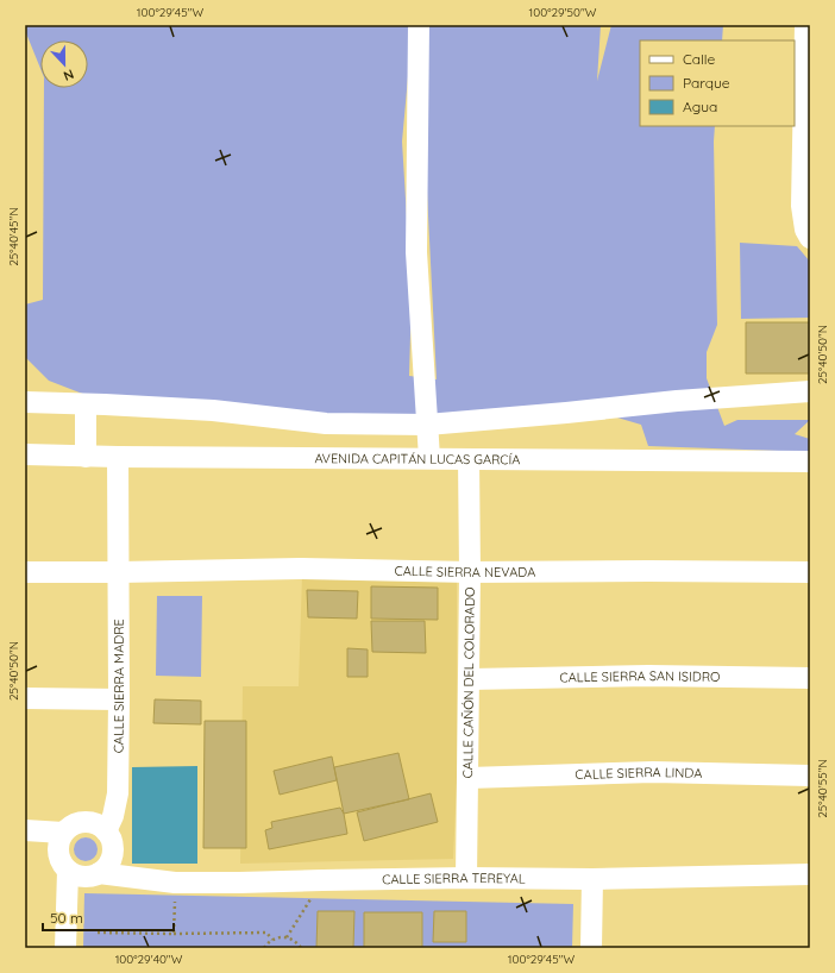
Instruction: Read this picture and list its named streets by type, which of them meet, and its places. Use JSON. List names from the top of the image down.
{
  "streets": {
    "street": [
      "AVENIDA CAPITÁN LUCAS GARCÍA",
      "CALLE SIERRA NEVADA",
      "CALLE SIERRA SAN ISIDRO",
      "CALLE CAÑÓN DEL COLORADO",
      "CALLE SIERRA MADRE",
      "CALLE SIERRA LINDA",
      "CALLE SIERRA TEREYAL"
    ]
  },
  "crossings": [
    ["AVENIDA CAPITÁN LUCAS GARCÍA", "CALLE CAÑÓN DEL COLORADO"],
    ["AVENIDA CAPITÁN LUCAS GARCÍA", "CALLE SIERRA MADRE"],
    ["CALLE SIERRA NEVADA", "CALLE CAÑÓN DEL COLORADO"],
    ["CALLE SIERRA NEVADA", "CALLE SIERRA MADRE"],
    ["CALLE SIERRA SAN ISIDRO", "CALLE CAÑÓN DEL COLORADO"],
    ["CALLE CAÑÓN DEL COLORADO", "CALLE SIERRA LINDA"],
    ["CALLE CAÑÓN DEL COLORADO", "CALLE SIERRA TEREYAL"],
    ["CALLE SIERRA MADRE", "CALLE SIERRA TEREYAL"]
  ],
  "legend": ["Calle", "Parque", "Agua"],
  "scale_bar": "50 m",
  "north": "bottom",
  "coordinates": [
    "100°29'45\"W",
    "100°29'50\"W",
    "25°40'45\"N",
    "25°40'50\"N",
    "25°40'55\"N",
    "100°29'40\"W"
  ]
}
